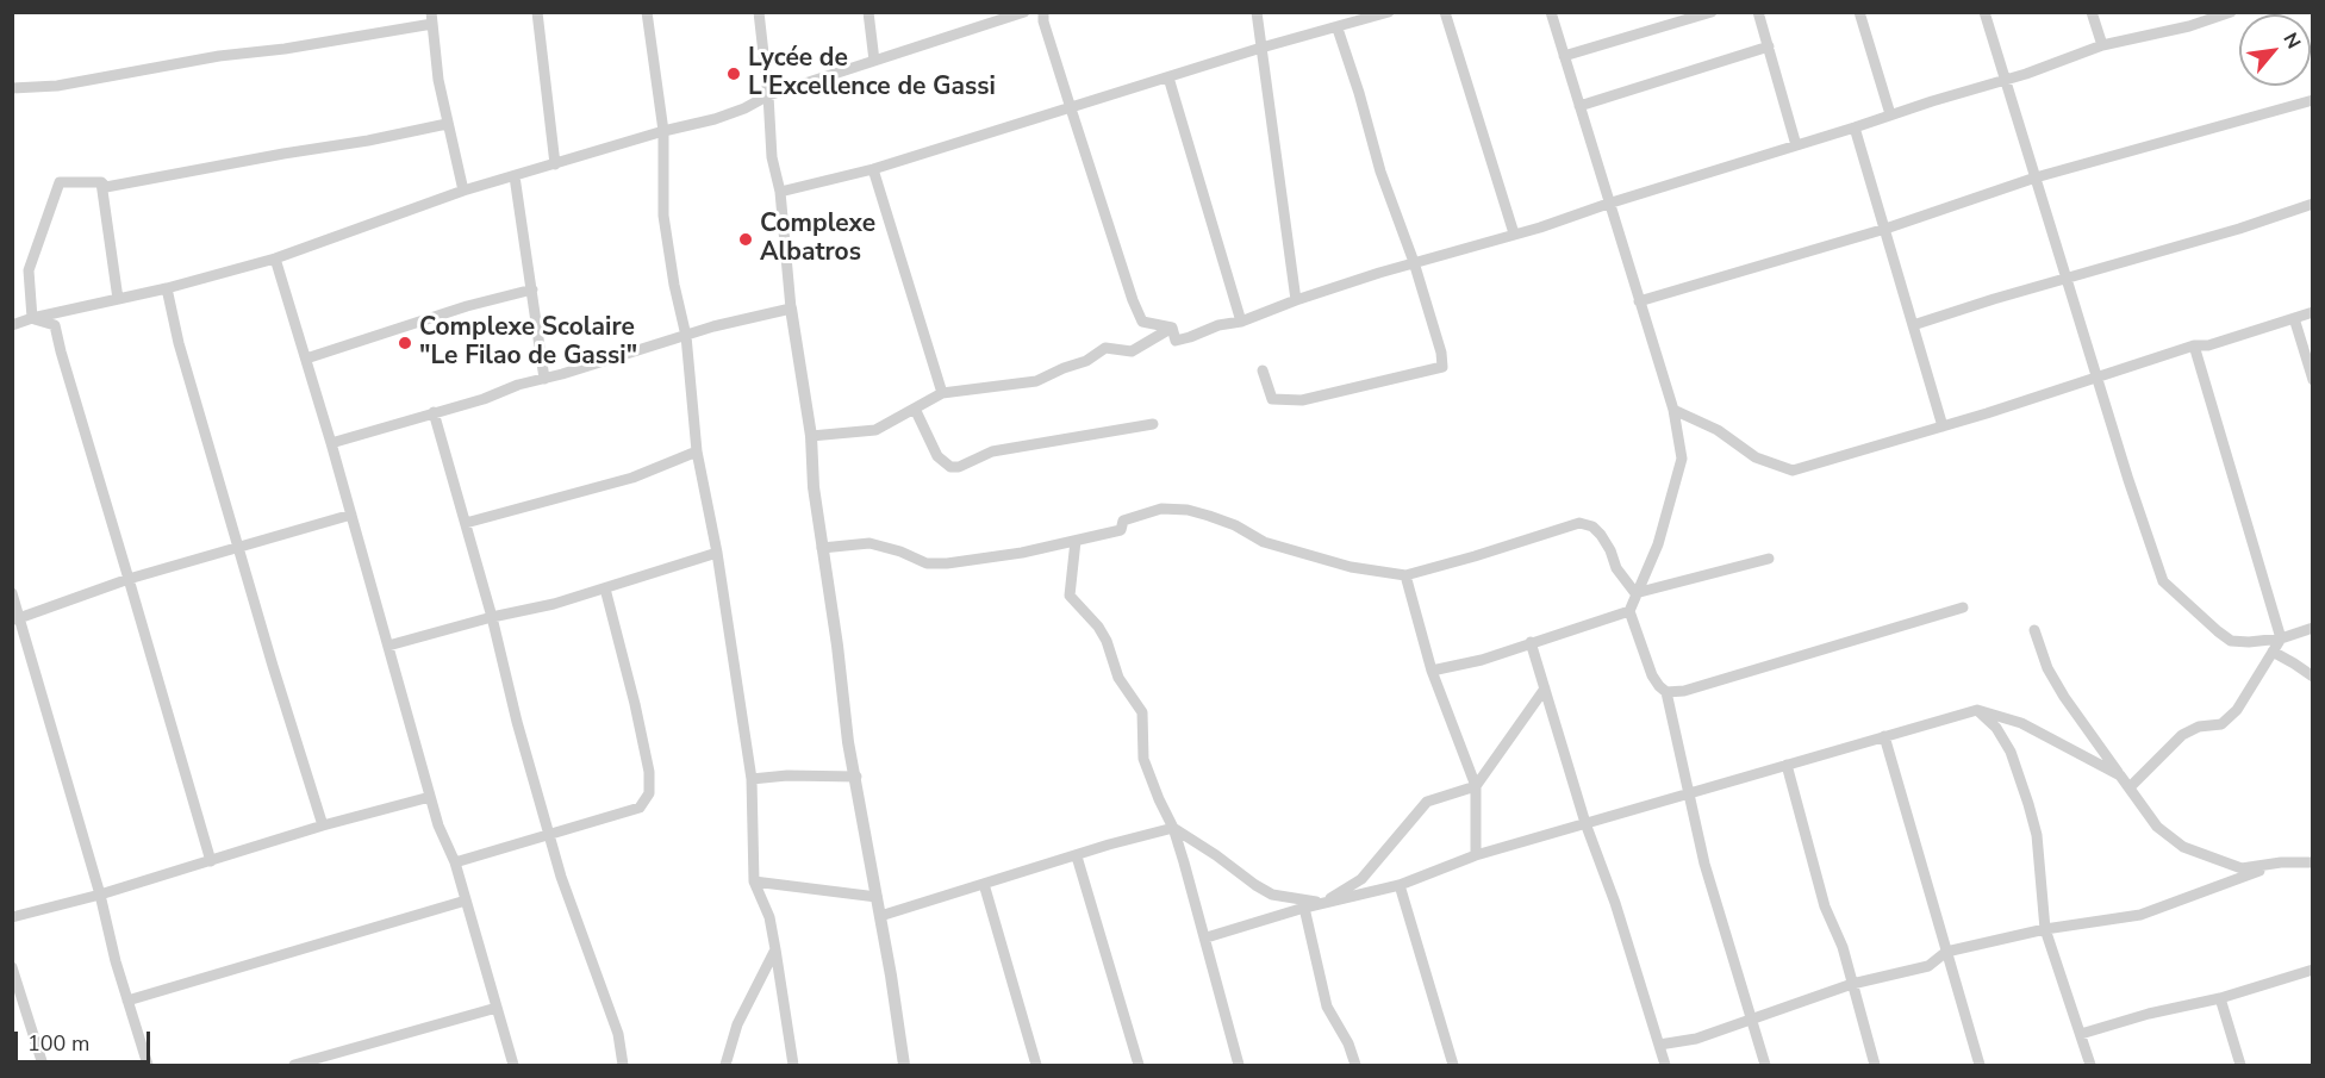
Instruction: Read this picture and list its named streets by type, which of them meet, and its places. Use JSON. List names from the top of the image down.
{
  "places": ["Lycée de L'Excellence de Gassi", "Complexe Albatros", "Complexe Scolaire \"Le Filao de Gassi\""],
  "scale_bar": "100 m",
  "north": "top right"
}
